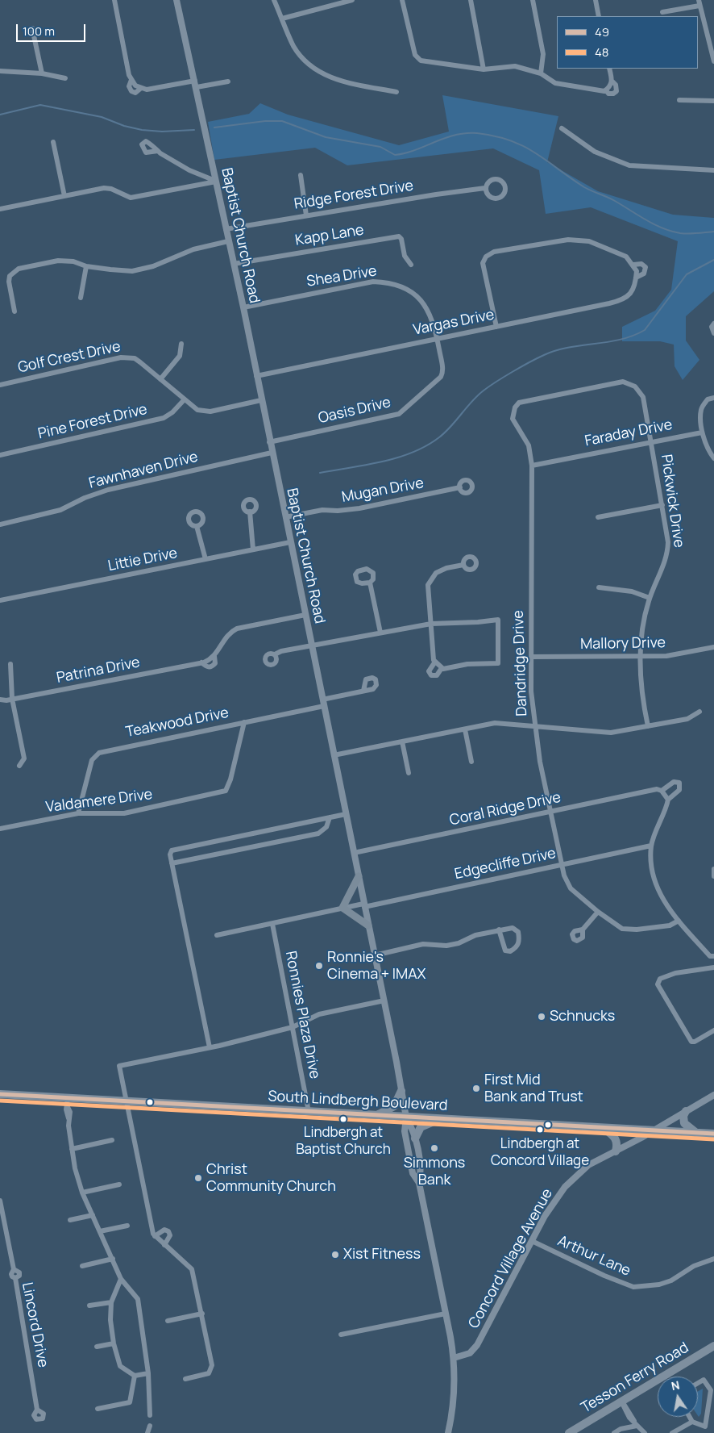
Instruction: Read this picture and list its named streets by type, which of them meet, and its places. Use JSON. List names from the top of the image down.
{
  "streets": {
    "main road": ["South Lindbergh Boulevard", "Tesson Ferry Road"],
    "street": [
      "Ridge Forest Drive",
      "Baptist Church Road",
      "Kapp Lane",
      "Shea Drive",
      "Vargas Drive",
      "Golf Crest Drive",
      "Oasis Drive",
      "Pine Forest Drive",
      "Faraday Drive",
      "Fawnhaven Drive",
      "Mugan Drive",
      "Pickwick Drive",
      "Littie Drive",
      "Mallory Drive",
      "Dandridge Drive",
      "Patrina Drive",
      "Teakwood Drive",
      "Valdamere Drive",
      "Coral Ridge Drive",
      "Edgecliffe Drive",
      "Ronnies Plaza Drive",
      "Arthur Lane",
      "Concord Village Avenue",
      "Lincord Drive"
    ]
  },
  "crossings": [
    ["Ridge Forest Drive", "Baptist Church Road"],
    ["Baptist Church Road", "Kapp Lane"],
    ["Baptist Church Road", "Shea Drive"],
    ["Baptist Church Road", "Vargas Drive"],
    ["Baptist Church Road", "Golf Crest Drive"],
    ["Baptist Church Road", "Oasis Drive"],
    ["Baptist Church Road", "Fawnhaven Drive"],
    ["Baptist Church Road", "Mugan Drive"],
    ["Baptist Church Road", "Littie Drive"],
    ["Baptist Church Road", "Patrina Drive"],
    ["Baptist Church Road", "Teakwood Drive"],
    ["Baptist Church Road", "Coral Ridge Drive"],
    ["Baptist Church Road", "Edgecliffe Drive"],
    ["Baptist Church Road", "South Lindbergh Boulevard"],
    ["Baptist Church Road", "Concord Village Avenue"],
    ["Shea Drive", "Vargas Drive"],
    ["Shea Drive", "Oasis Drive"],
    ["Vargas Drive", "Oasis Drive"],
    ["Golf Crest Drive", "Pine Forest Drive"],
    ["Faraday Drive", "Pickwick Drive"],
    ["Faraday Drive", "Dandridge Drive"],
    ["Pickwick Drive", "Mallory Drive"],
    ["Pickwick Drive", "Dandridge Drive"],
    ["Mallory Drive", "Dandridge Drive"],
    ["Dandridge Drive", "Coral Ridge Drive"],
    ["Dandridge Drive", "Edgecliffe Drive"],
    ["Teakwood Drive", "Valdamere Drive"],
    ["Coral Ridge Drive", "Edgecliffe Drive"],
    ["Ronnies Plaza Drive", "South Lindbergh Boulevard"],
    ["South Lindbergh Boulevard", "Concord Village Avenue"],
    ["Arthur Lane", "Concord Village Avenue"]
  ],
  "places": [
    "Ronnie's Cinema + IMAX",
    "Schnucks",
    "First Mid Bank and Trust",
    "Lindbergh at Baptist Church",
    "Lindbergh at Concord Village",
    "Simmons Bank",
    "Christ Community Church",
    "Xist Fitness"
  ],
  "lines": ["transit line 49", "transit line 48"],
  "legend": ["49", "48"],
  "scale_bar": "100 m",
  "north": "top"
}
